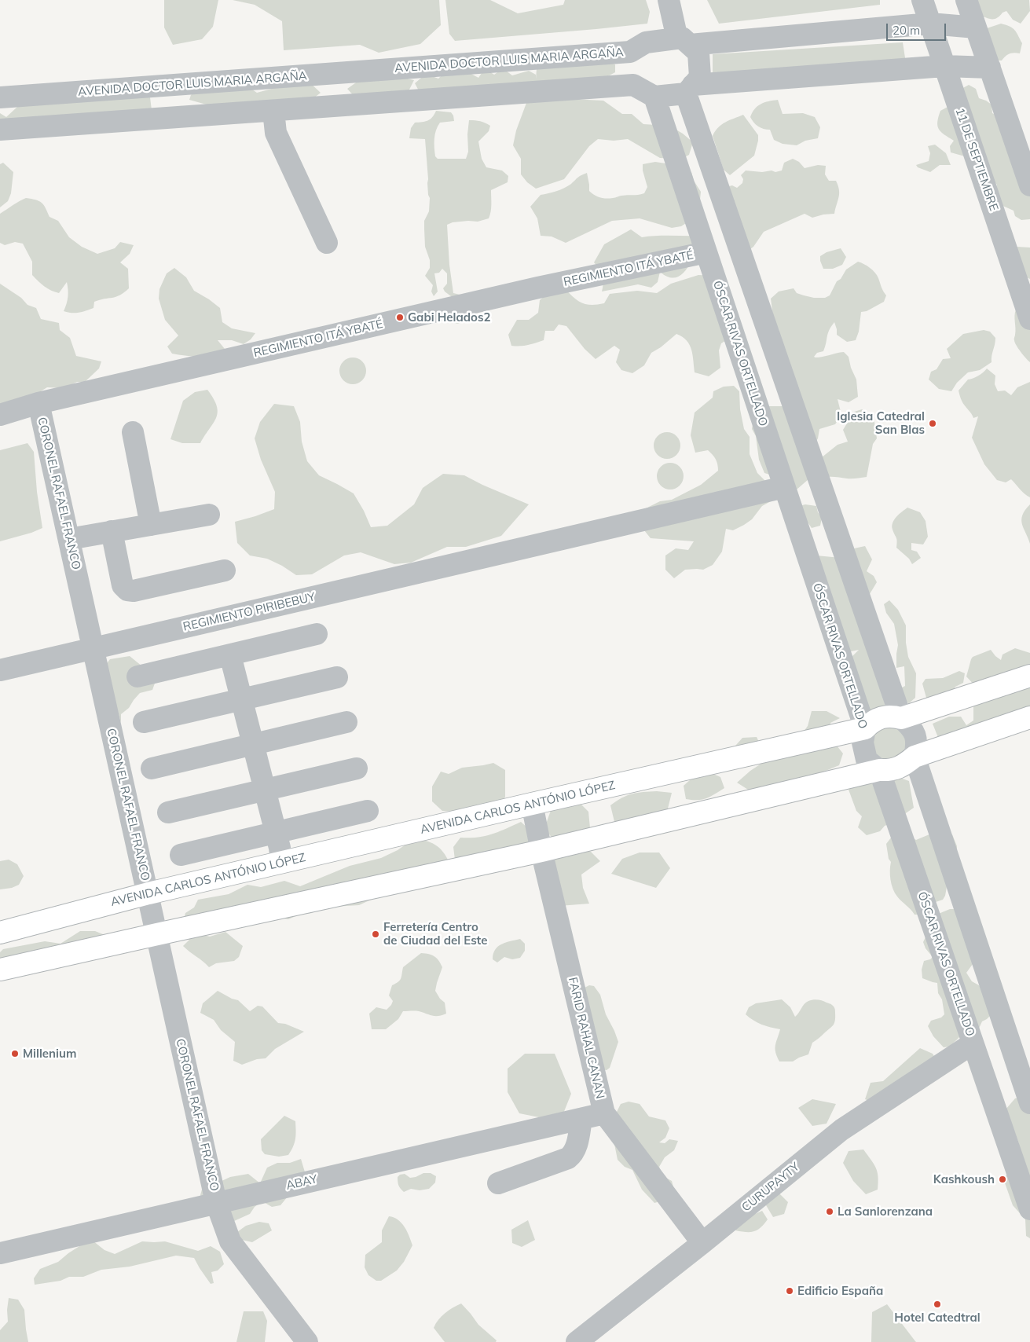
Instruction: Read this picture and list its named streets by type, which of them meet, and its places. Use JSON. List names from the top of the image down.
{
  "streets": {
    "main road": ["AVENIDA CARLOS ANTÓNIO LÓPEZ"],
    "street": [
      "AVENIDA DOCTOR LUIS MARIA ARGAÑA",
      "11 DE SEPTIEMBRE",
      "REGIMIENTO ITÁ YBATÉ",
      "ÓSCAR RIVAS ORTELLADO",
      "CORONEL RAFAEL FRANCO",
      "REGIMIENTO PIRIBEBUY",
      "FARID RAHAL CANAN",
      "ABAY",
      "CURUPAYTY"
    ]
  },
  "crossings": [
    ["AVENIDA DOCTOR LUIS MARIA ARGAÑA", "11 DE SEPTIEMBRE"],
    ["AVENIDA DOCTOR LUIS MARIA ARGAÑA", "ÓSCAR RIVAS ORTELLADO"],
    ["REGIMIENTO ITÁ YBATÉ", "ÓSCAR RIVAS ORTELLADO"],
    ["REGIMIENTO ITÁ YBATÉ", "CORONEL RAFAEL FRANCO"],
    ["ÓSCAR RIVAS ORTELLADO", "REGIMIENTO PIRIBEBUY"],
    ["ÓSCAR RIVAS ORTELLADO", "AVENIDA CARLOS ANTÓNIO LÓPEZ"],
    ["ÓSCAR RIVAS ORTELLADO", "CURUPAYTY"],
    ["CORONEL RAFAEL FRANCO", "REGIMIENTO PIRIBEBUY"],
    ["CORONEL RAFAEL FRANCO", "AVENIDA CARLOS ANTÓNIO LÓPEZ"],
    ["CORONEL RAFAEL FRANCO", "ABAY"],
    ["AVENIDA CARLOS ANTÓNIO LÓPEZ", "FARID RAHAL CANAN"],
    ["FARID RAHAL CANAN", "ABAY"],
    ["FARID RAHAL CANAN", "CURUPAYTY"]
  ],
  "places": [
    "Gabi Helados2",
    "Iglesia Catedral San Blas",
    "Ferretería Centro de Ciudad del Este",
    "Millenium",
    "Kashkoush",
    "La Sanlorenzana",
    "Edificio España",
    "Hotel Catedtral"
  ],
  "scale_bar": "20 m"
}
